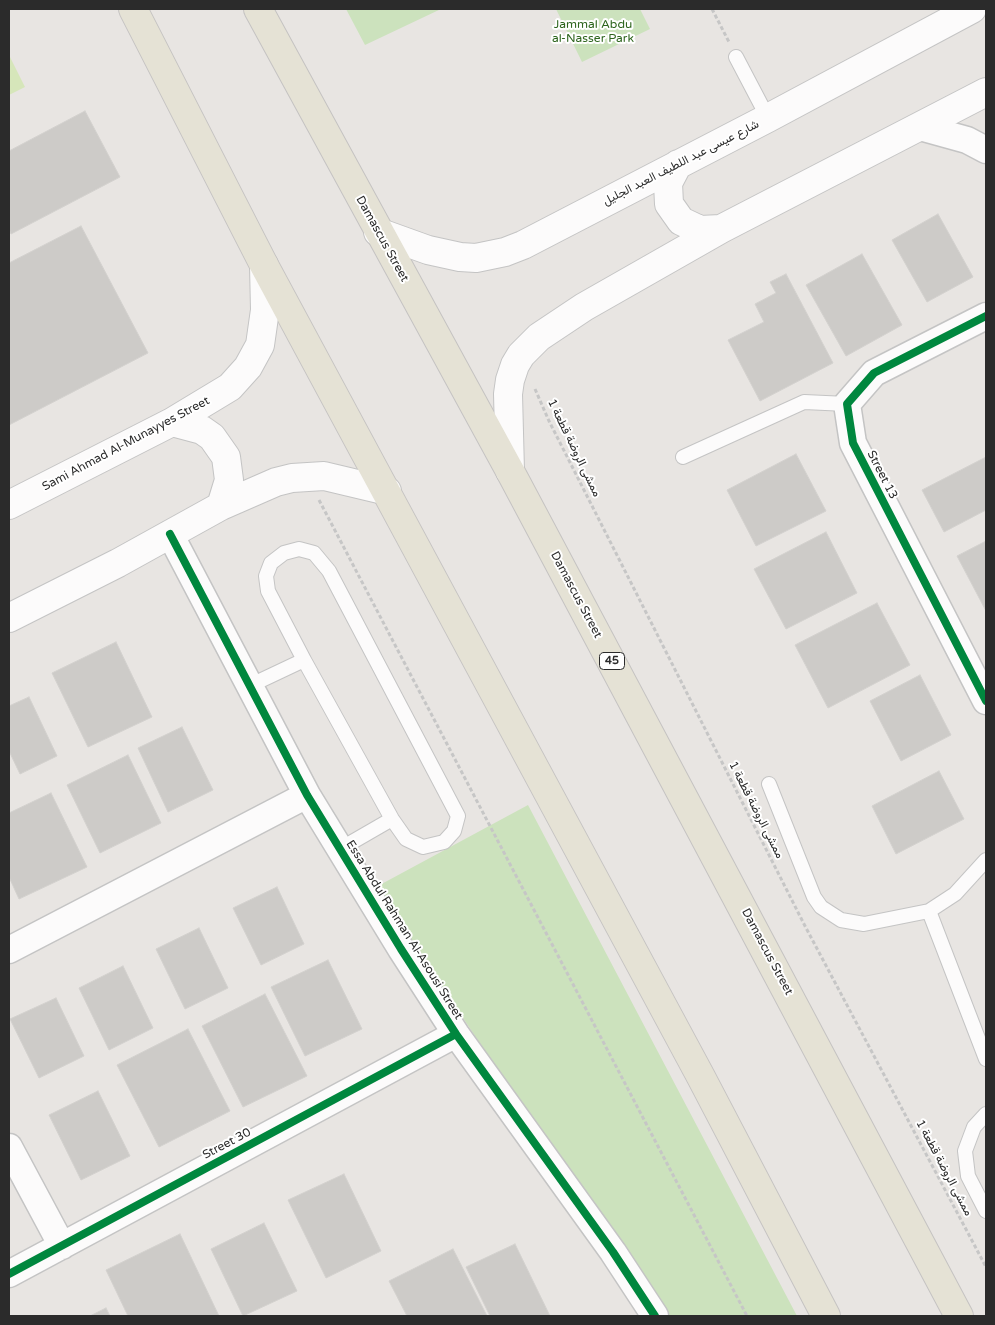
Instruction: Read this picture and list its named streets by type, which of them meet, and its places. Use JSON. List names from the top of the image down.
{
  "streets": {
    "main road": [
      "شارع عيسى عبد اللطيف العبد الجليل",
      "Damascus Street",
      "Sami Ahmad Al-Munayyes Street",
      "45"
    ],
    "street": ["Street 13", "Essa Abdul Rahman Al-Asousi Street", "Street 30"],
    "path": ["ممشى الروضة قطعة 1"]
  },
  "crossings": [
    ["شارع عيسى عبد اللطيف العبد الجليل", "Damascus Street"],
    ["Essa Abdul Rahman Al-Asousi Street", "Street 30"]
  ],
  "parks": ["Jammal Abdu al-Nasser Park"]
}
